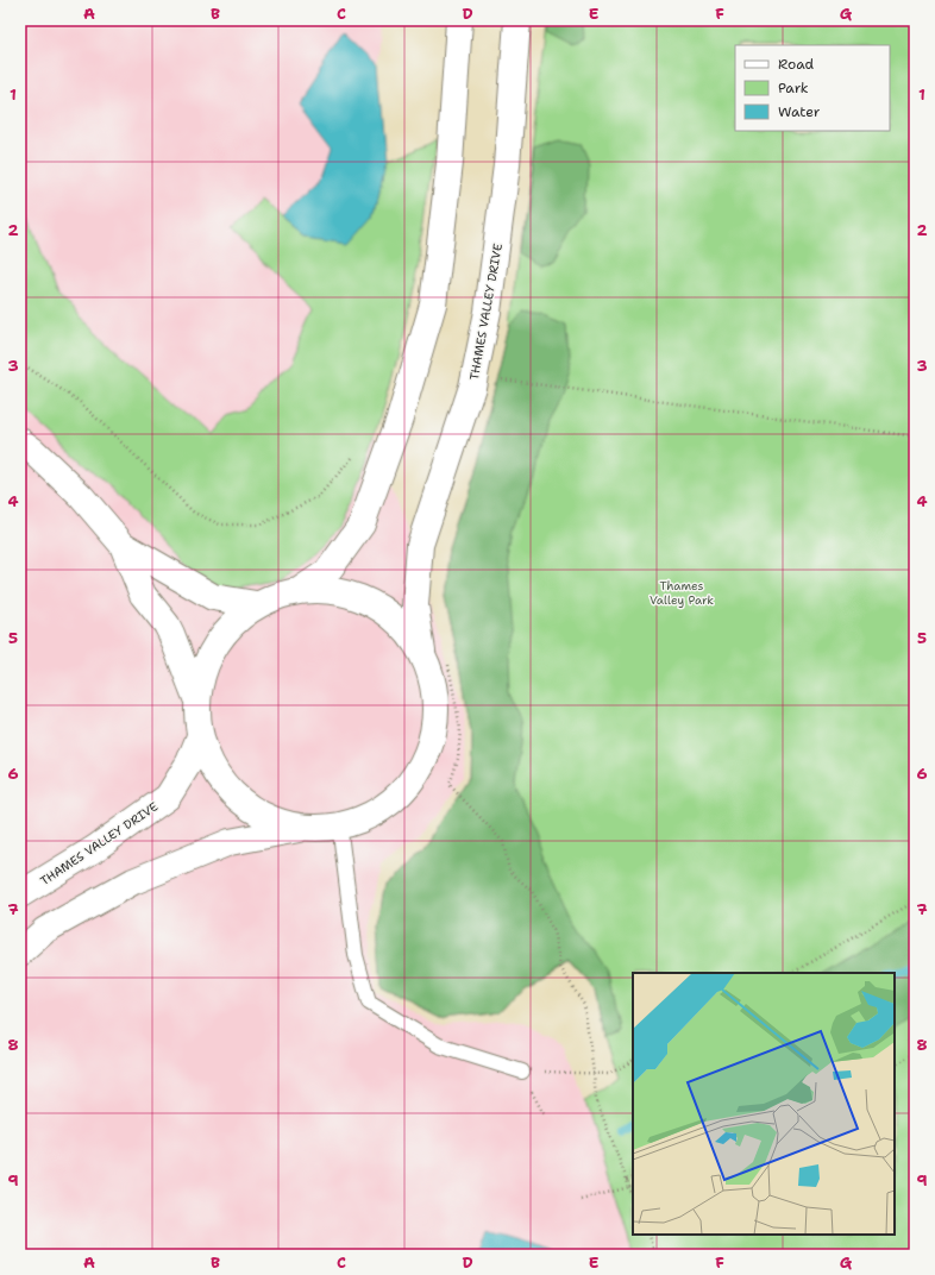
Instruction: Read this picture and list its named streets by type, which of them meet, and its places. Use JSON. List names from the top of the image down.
{
  "streets": {
    "street": ["THAMES VALLEY DRIVE"]
  },
  "parks": ["Thames Valley Park"],
  "legend": ["Road", "Park", "Water"],
  "grid": {
    "columns": [
      "A",
      "B",
      "C",
      "D",
      "E",
      "F",
      "G"
    ],
    "rows": [
      "1",
      "2",
      "3",
      "4",
      "5",
      "6",
      "7",
      "8",
      "9"
    ]
  }
}
